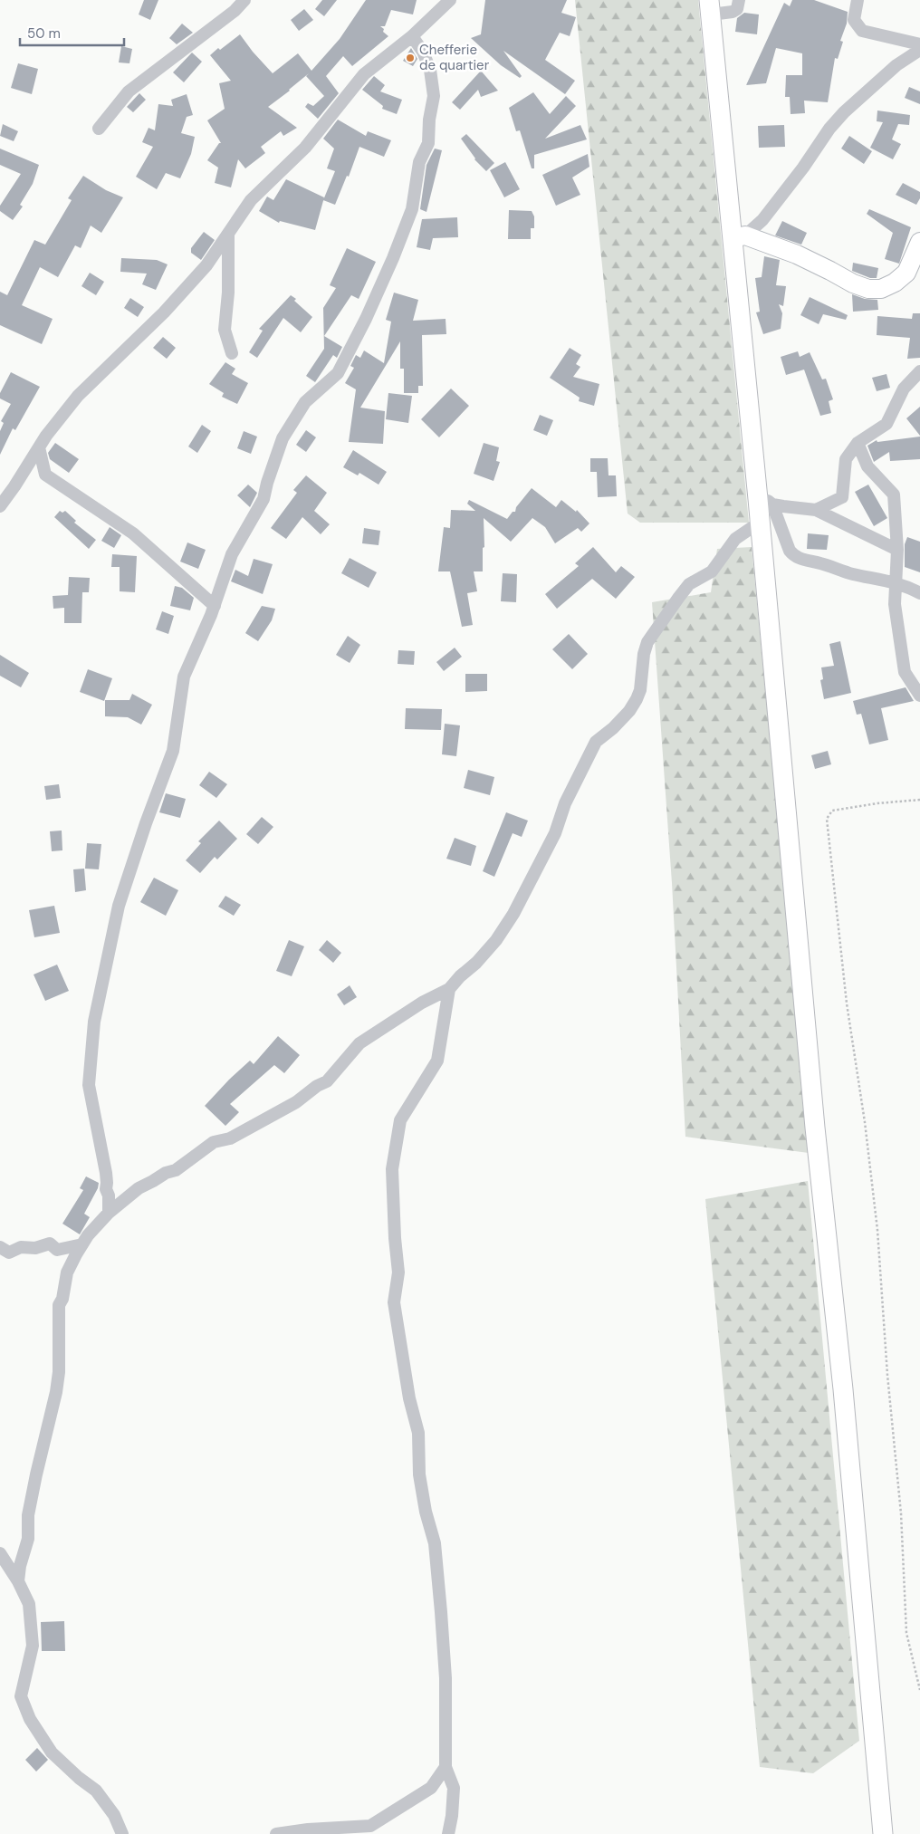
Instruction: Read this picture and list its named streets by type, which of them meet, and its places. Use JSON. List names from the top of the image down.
{
  "places": ["Chefferie de quartier"],
  "scale_bar": "50 m"
}
